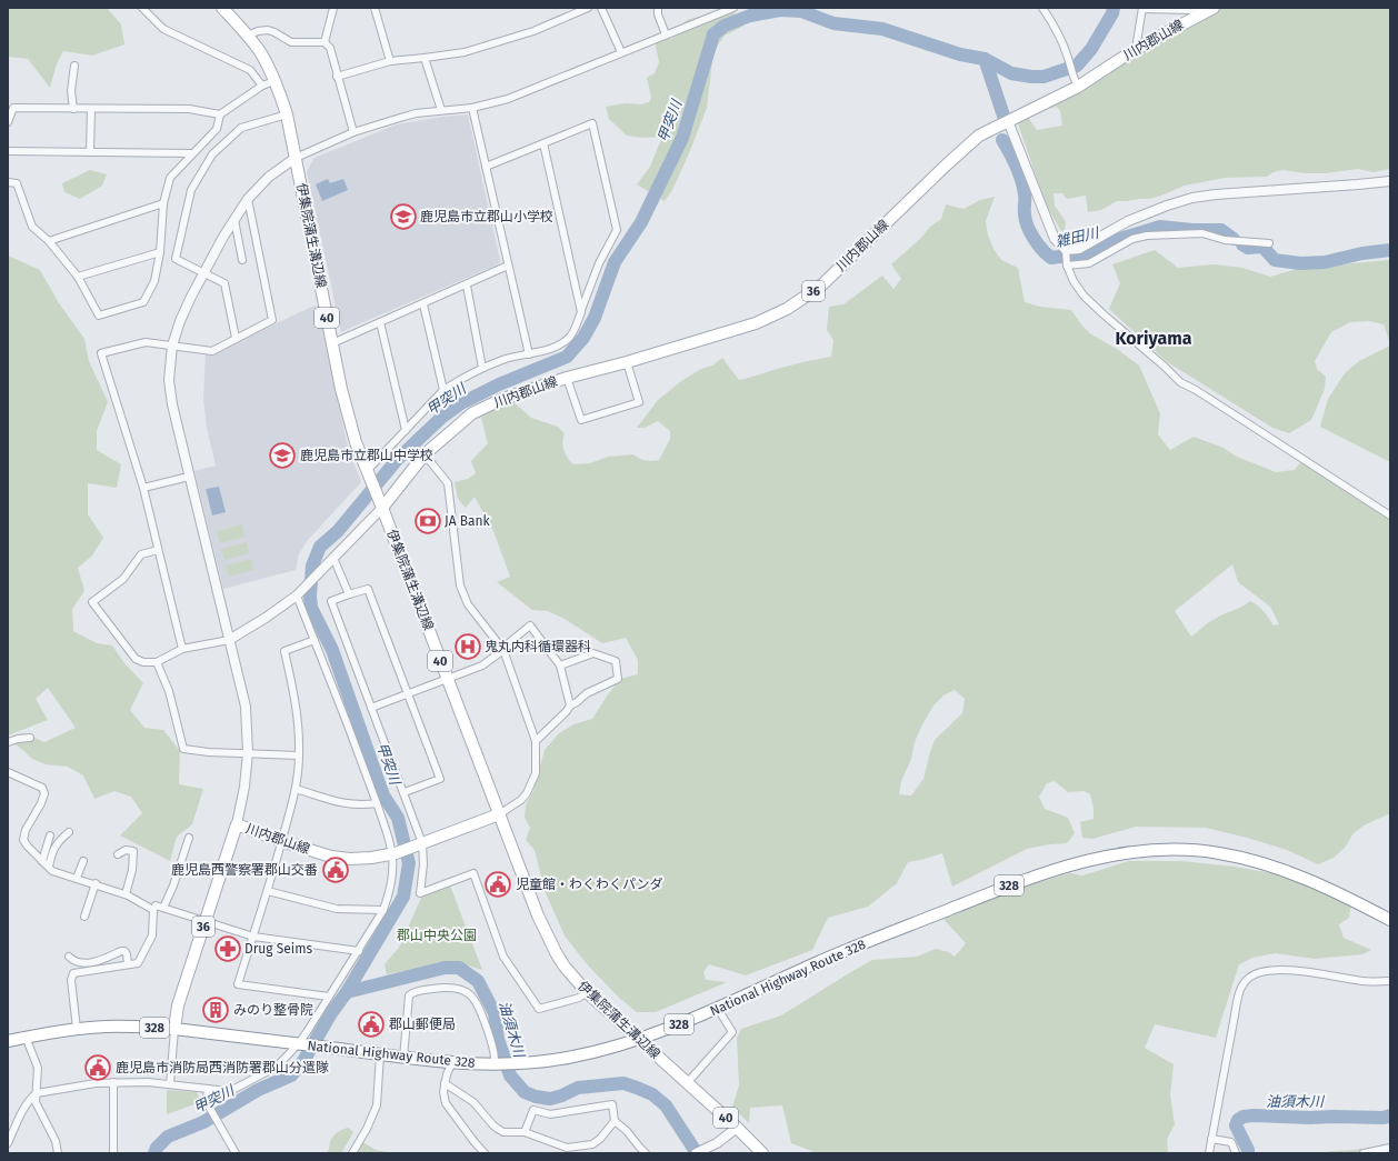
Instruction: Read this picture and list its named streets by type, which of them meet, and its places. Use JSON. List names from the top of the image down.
{
  "streets": {
    "main road": [
      "川内郡山線",
      "伊集院蒲生溝辺線",
      "36",
      "40",
      "328",
      "National Highway Route 328"
    ]
  },
  "crossings": [
    ["川内郡山線", "伊集院蒲生溝辺線"],
    ["川内郡山線", "National Highway Route 328"],
    ["伊集院蒲生溝辺線", "National Highway Route 328"]
  ],
  "districts": ["Koriyama"],
  "water": ["甲突川", "雑田川", "油須木川"],
  "parks": ["郡山中央公園"],
  "places": {
    "school or university": ["鹿児島市立郡山小学校", "鹿児島市立郡山中学校"],
    "bank": ["JA Bank"],
    "hospital": ["鬼丸内科循環器科"],
    "public building": [
      "鹿児島西警察署郡山交番",
      "児童館・わくわくパンダ",
      "郡山郵便局",
      "鹿児島市消防局西消防署郡山分遣隊"
    ],
    "pharmacy": ["Drug Seims"],
    "building": ["みのり整骨院"]
  }
}
